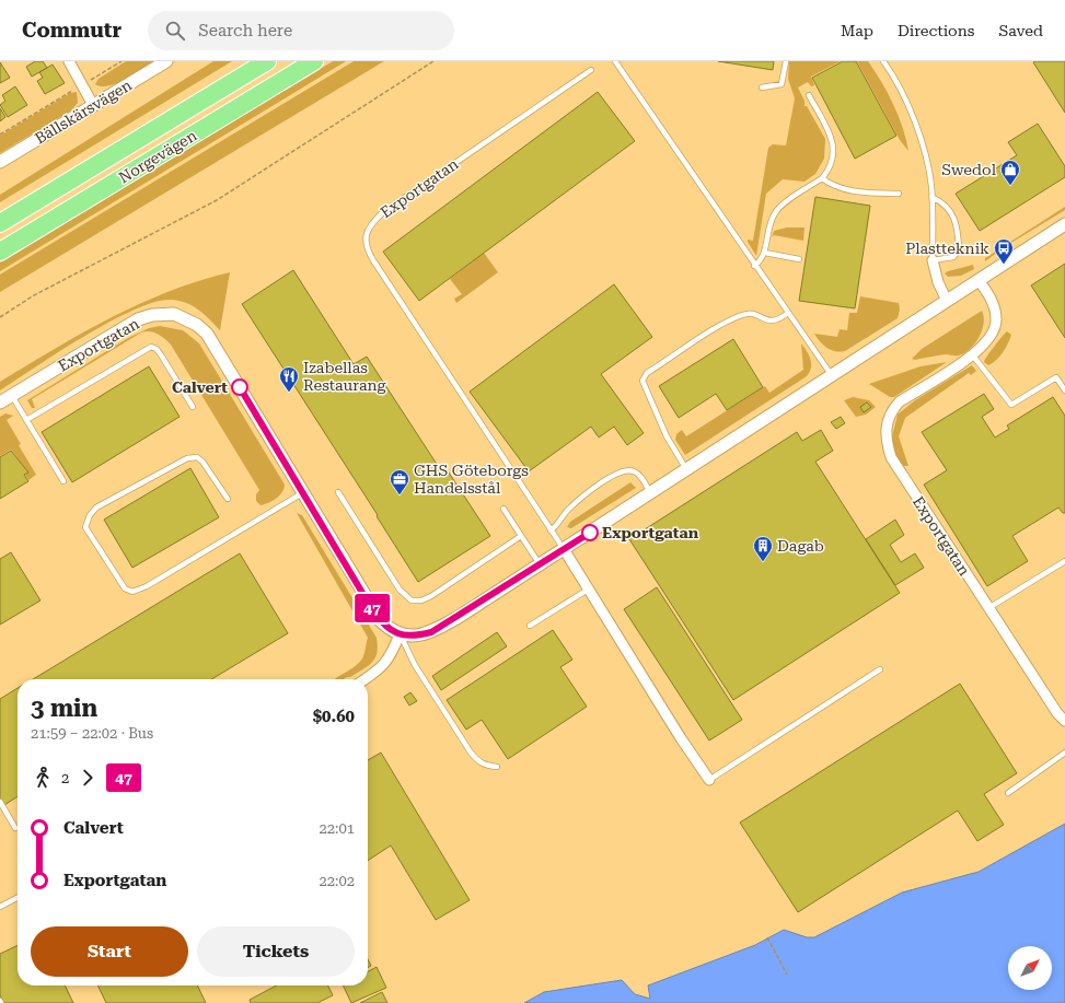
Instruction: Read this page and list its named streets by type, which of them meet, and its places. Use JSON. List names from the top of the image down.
{
  "streets": {
    "highway": ["Norgevägen"],
    "street": ["Bällskärsvägen", "Exportgatan"]
  },
  "places": {
    "shop": ["Swedol"],
    "bus stop": ["Plastteknik"],
    "other": ["Calvert", "Exportgatan"],
    "restaurant": ["Izabellas Restaurang"],
    "office": ["GHS Göteborgs Handelsstål"],
    "building": ["Dagab"]
  },
  "lines": ["bus line 47"],
  "north": "top right",
  "page": {
    "header": "Commutr",
    "search": "Search here",
    "nav": ["Map", "Directions", "Saved"],
    "on_map": "47",
    "heading": ["3 min", "21:59 – 22:02 · Bus", "$0.60"],
    "legs": ["2", "47"],
    "list": [
      {
        "name": "Calvert",
        "value": "22:01"
      },
      {
        "name": "Exportgatan",
        "value": "22:02"
      }
    ],
    "buttons": ["Start", "Tickets"]
  }
}
